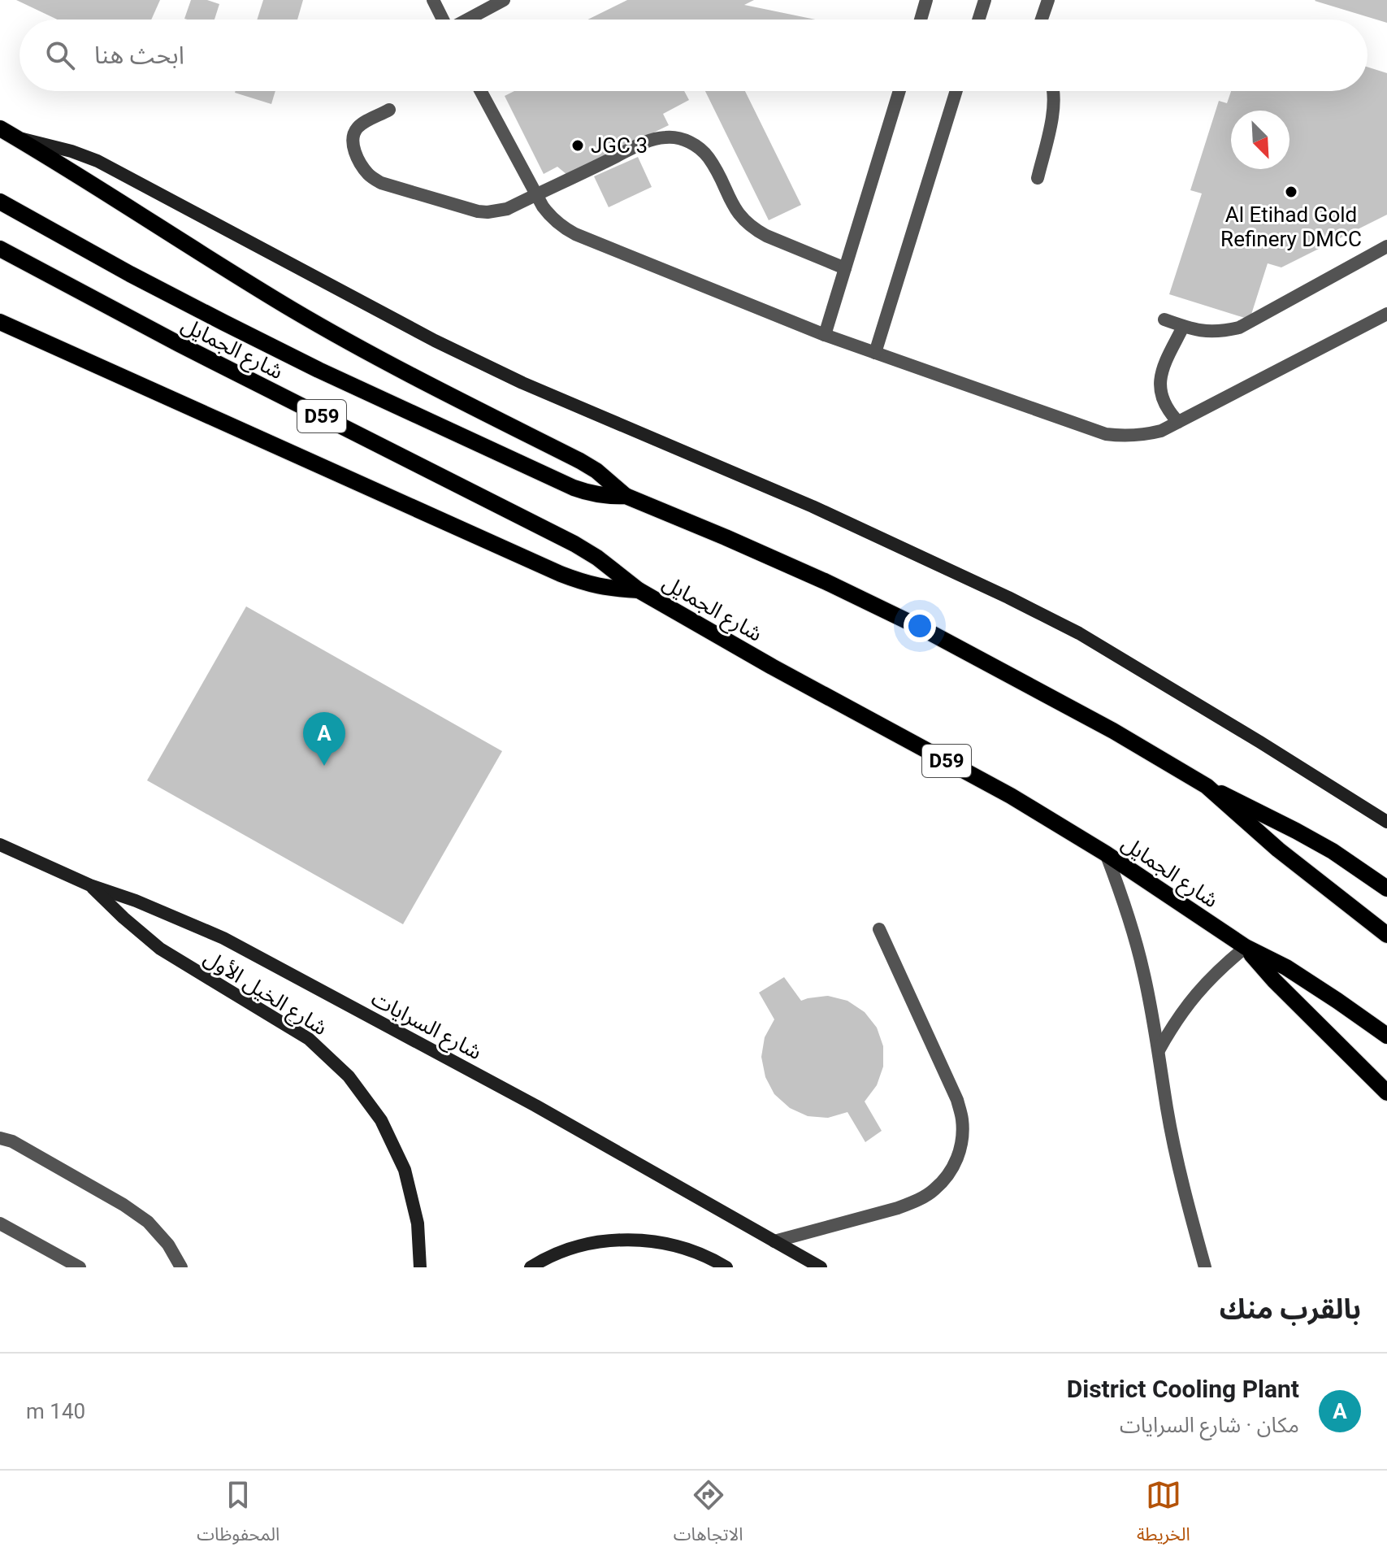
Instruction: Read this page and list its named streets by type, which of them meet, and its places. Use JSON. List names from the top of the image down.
{
  "streets": {
    "main road": [
      "شارع الجمايل",
      "D59",
      "شارع الخيل الأول",
      "شارع السرايات"
    ]
  },
  "crossings": [
    ["شارع الخيل الأول", "شارع السرايات"]
  ],
  "places": ["JGC 3", "Al Etihad Gold Refinery DMCC"],
  "north": "bottom right",
  "page": {
    "search": "ابحث هنا",
    "pins": "A",
    "heading": "بالقرب منك",
    "list": [
      {
        "mark": "A",
        "name": "District Cooling Plant",
        "note": "مكان · شارع السرايات",
        "value": "140 m"
      }
    ],
    "nav": ["الخريطة", "الاتجاهات", "المحفوظات"]
  }
}
